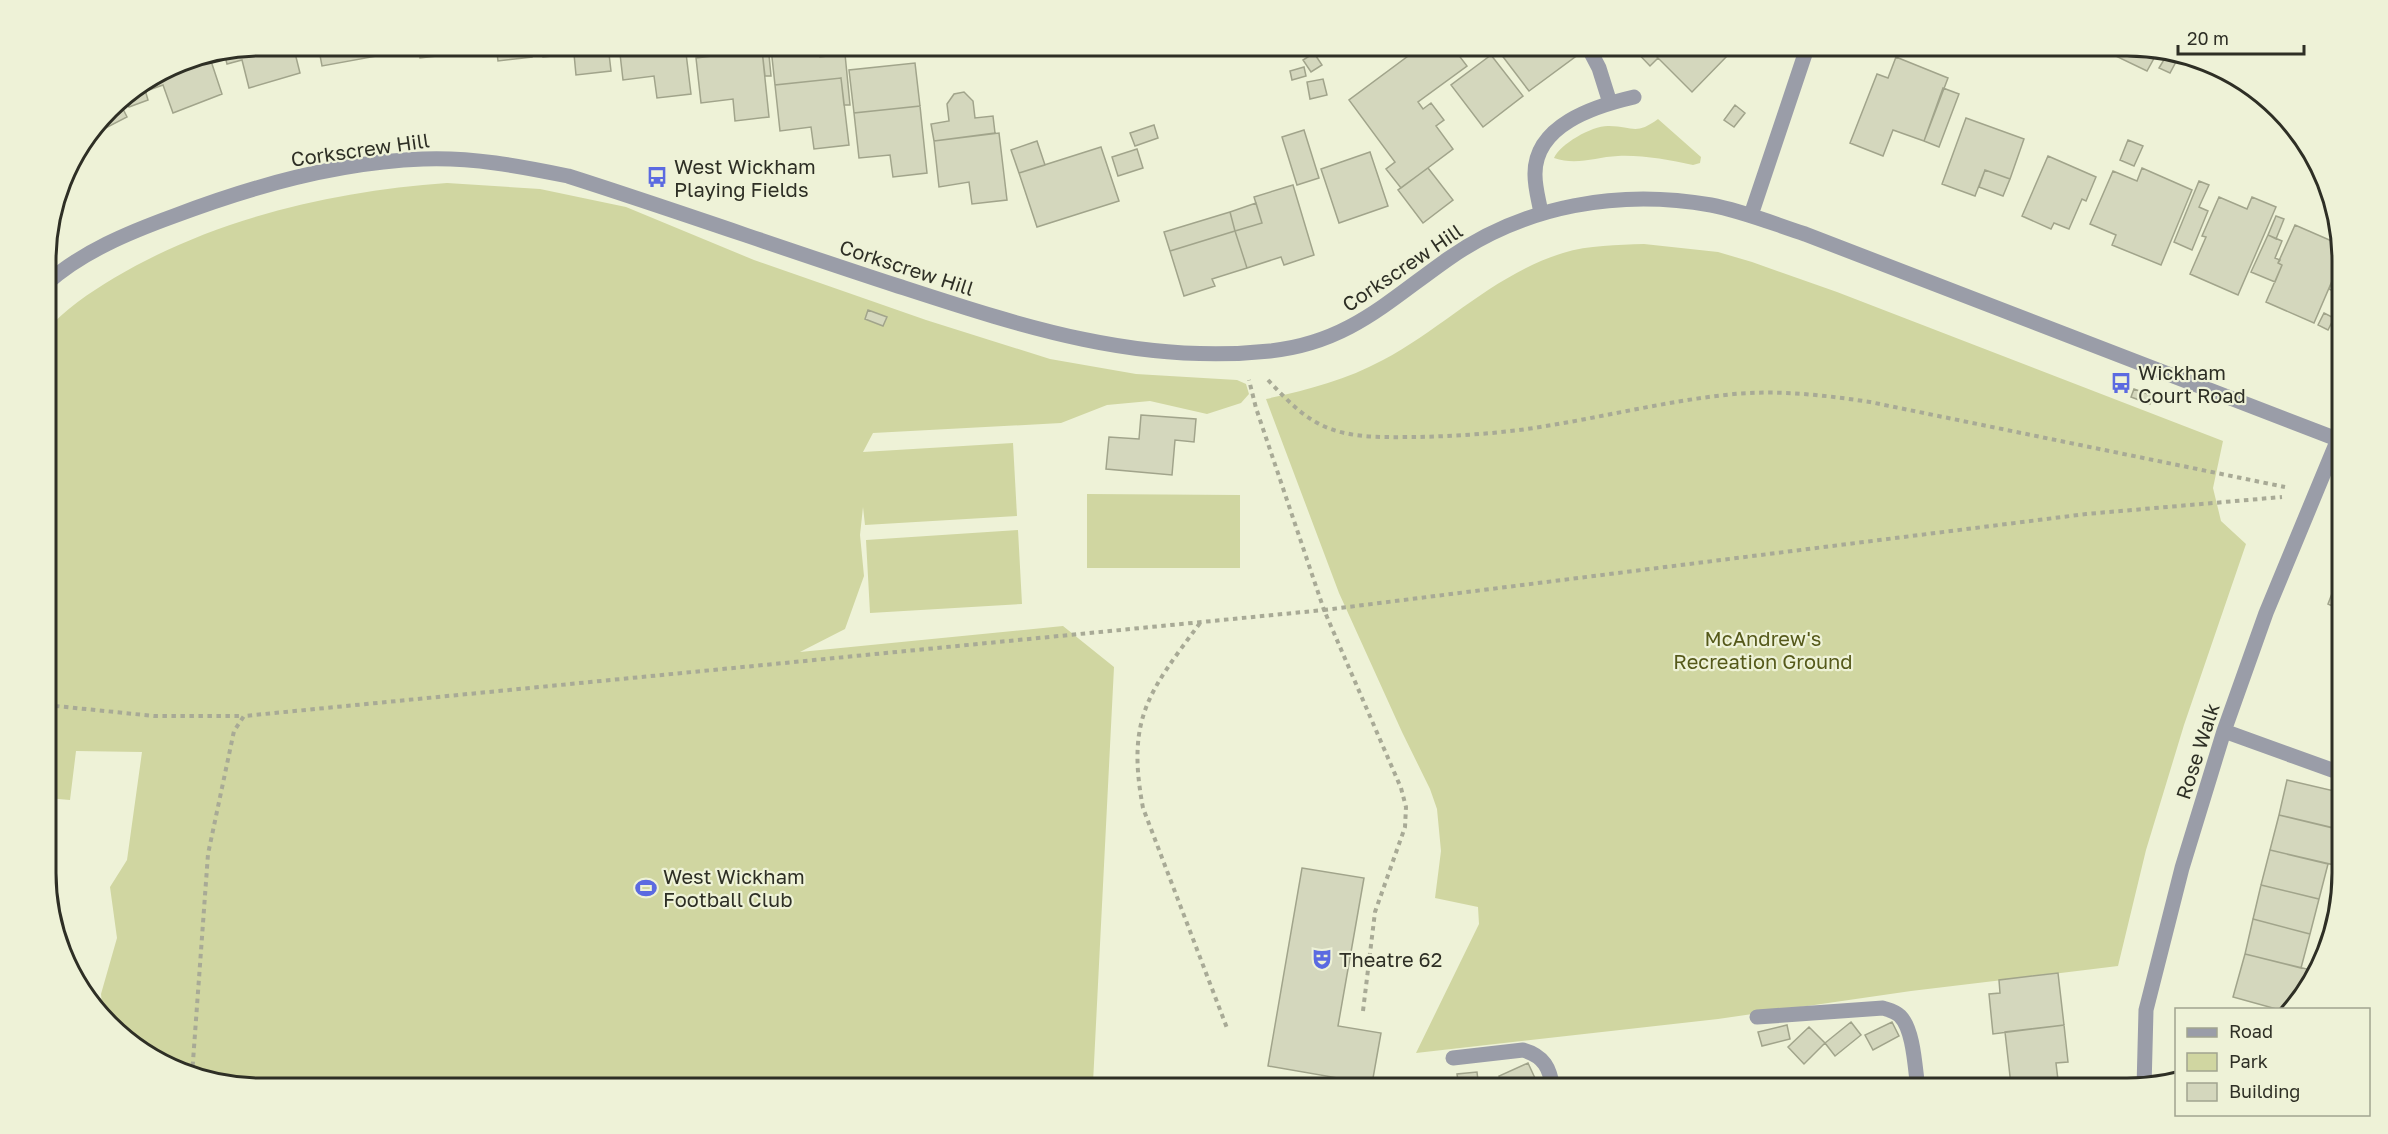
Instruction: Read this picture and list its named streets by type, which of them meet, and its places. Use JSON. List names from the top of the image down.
{
  "streets": {
    "street": ["Corkscrew Hill", "Rose Walk"]
  },
  "parks": ["McAndrew's Recreation Ground"],
  "places": {
    "bus stop": ["West Wickham Playing Fields", "Wickham Court Road"],
    "sports": ["West Wickham Football Club"],
    "theatre": ["Theatre 62"]
  },
  "legend": ["Road", "Park", "Building"],
  "scale_bar": "20 m"
}
